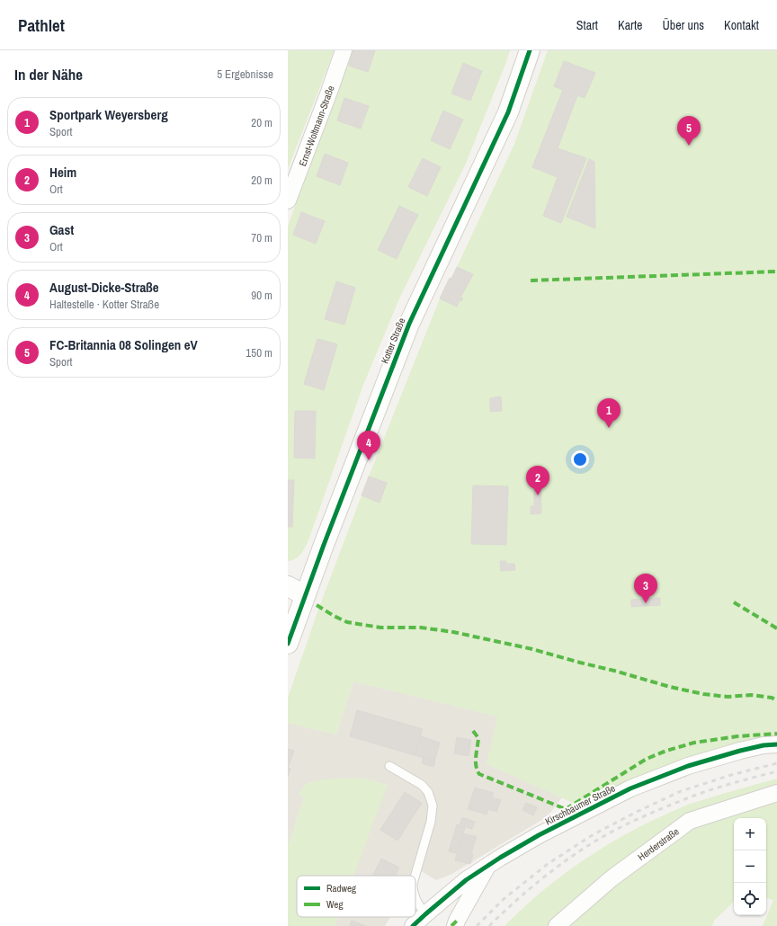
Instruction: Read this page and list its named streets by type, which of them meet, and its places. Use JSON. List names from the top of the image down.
{
  "streets": {
    "street": [
      "Ernst-Woltmann-Straße",
      "Kotter Straße",
      "Kirschbaumer Straße",
      "Herderstraße"
    ]
  },
  "legend": ["Radweg", "Weg"],
  "page": {
    "header": "Pathlet",
    "nav": [
      "Start",
      "Karte",
      "Über uns",
      "Kontakt"
    ],
    "heading": ["In der Nähe", "5 Ergebnisse"],
    "list": [
      {
        "mark": "1",
        "name": "Sportpark Weyersberg",
        "note": "Sport",
        "value": "20 m"
      },
      {
        "mark": "2",
        "name": "Heim",
        "note": "Ort",
        "value": "20 m"
      },
      {
        "mark": "3",
        "name": "Gast",
        "note": "Ort",
        "value": "70 m"
      },
      {
        "mark": "4",
        "name": "August-Dicke-Straße",
        "note": "Haltestelle · Kotter Straße",
        "value": "90 m"
      },
      {
        "mark": "5",
        "name": "FC-Britannia 08 Solingen eV",
        "note": "Sport",
        "value": "150 m"
      }
    ],
    "pins": [
      "5",
      "1",
      "4",
      "2",
      "3"
    ],
    "map_buttons": ["+", "−"]
  }
}
